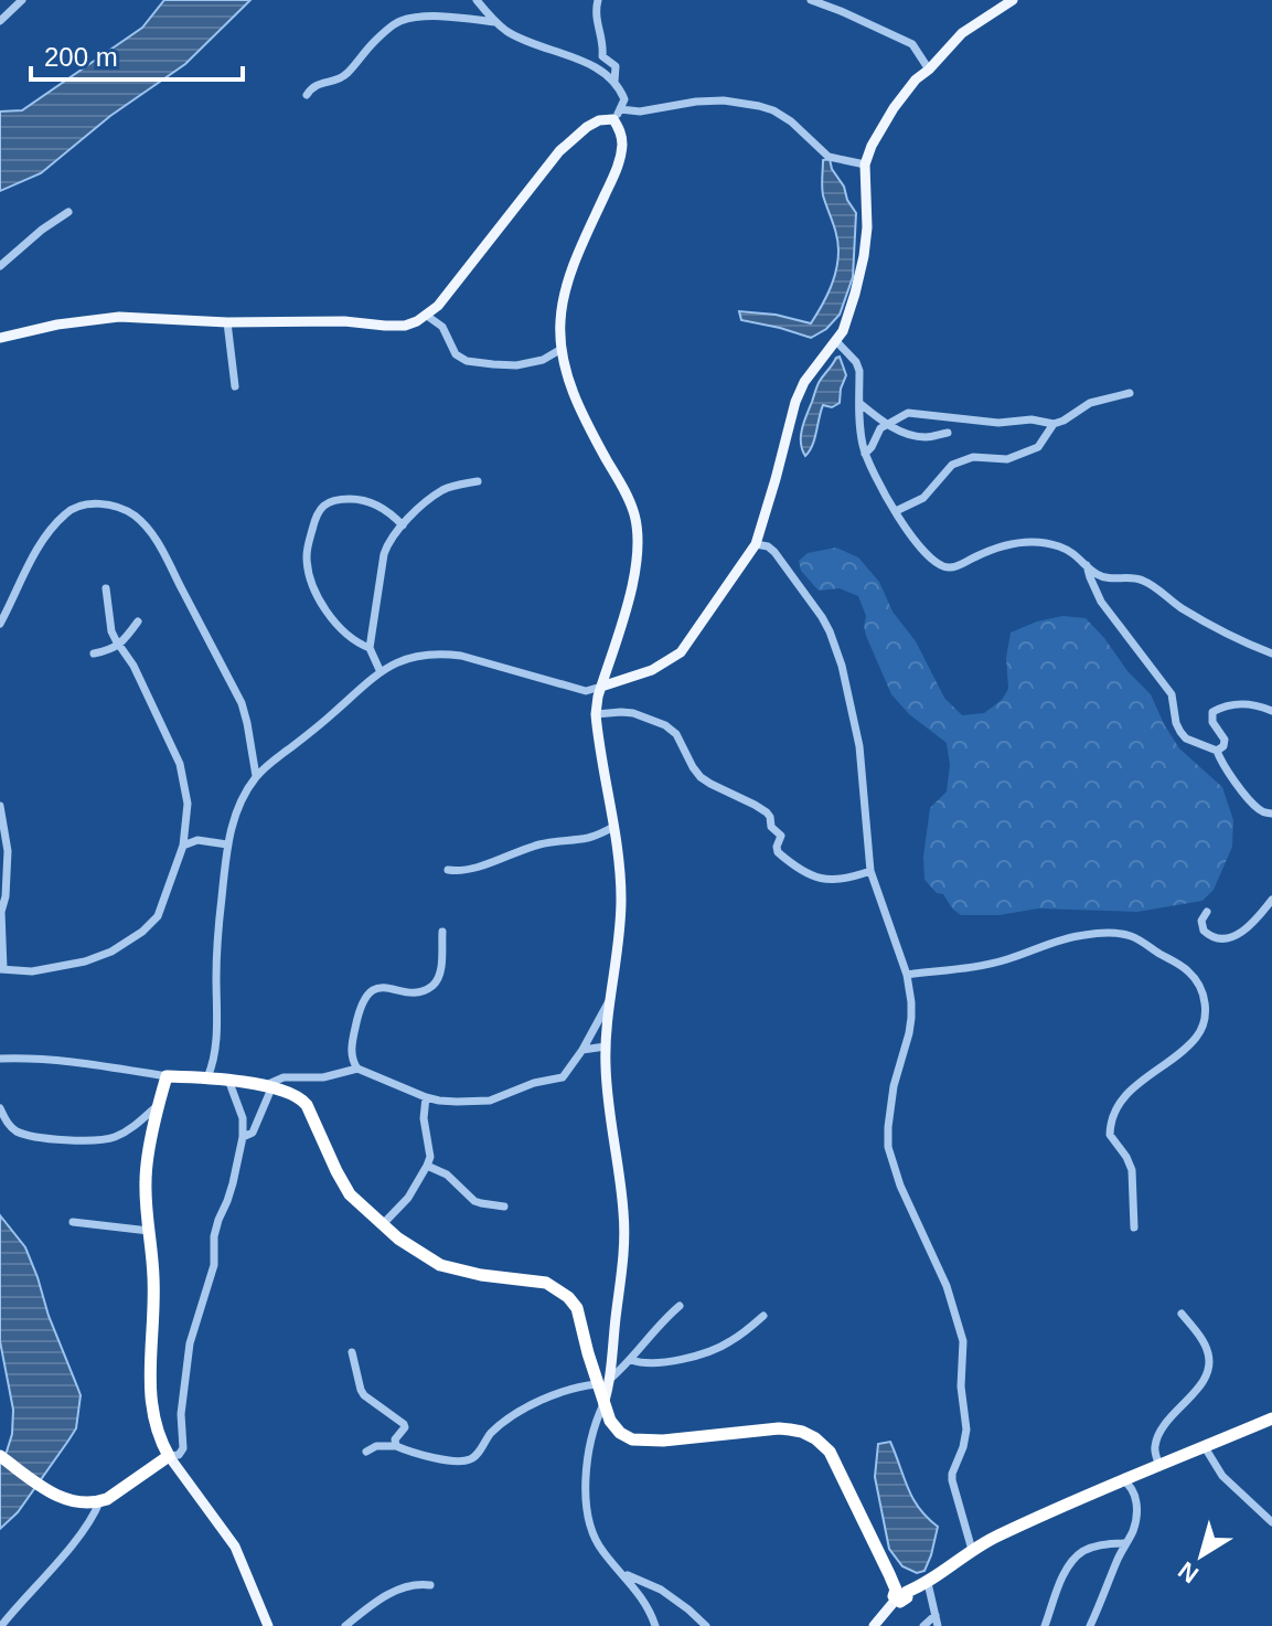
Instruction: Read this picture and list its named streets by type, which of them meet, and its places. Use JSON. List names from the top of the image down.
{
  "scale_bar": "200 m",
  "north": "bottom left"
}
